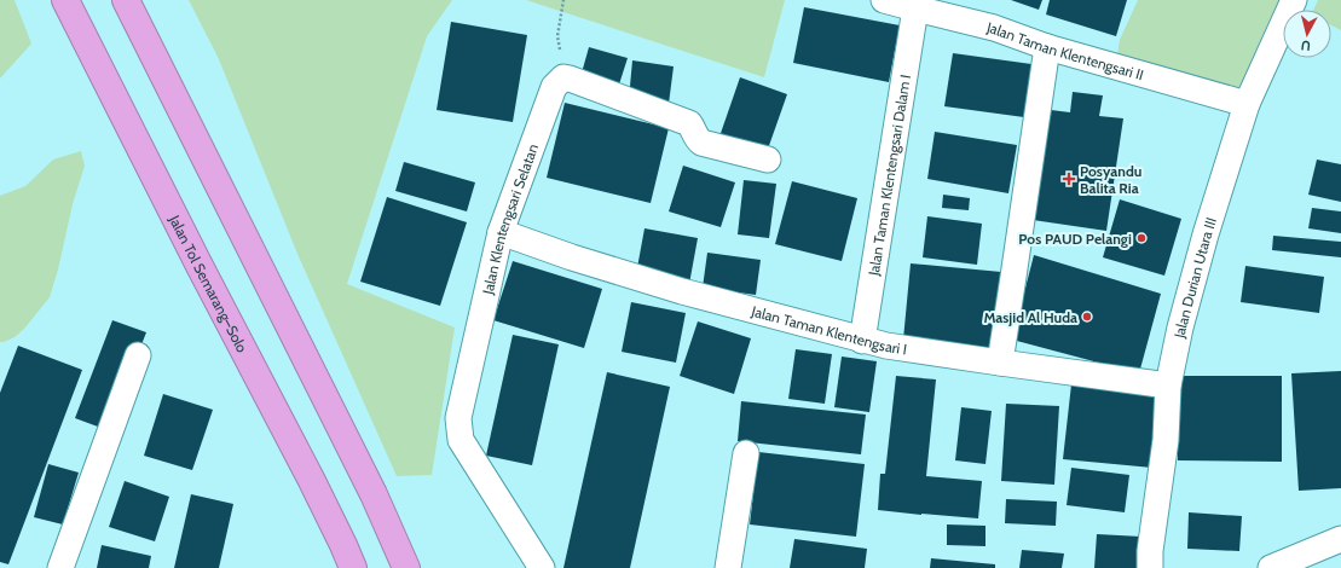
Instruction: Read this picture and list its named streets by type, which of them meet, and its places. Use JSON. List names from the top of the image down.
{
  "streets": {
    "highway": ["Jalan Tol Semarang–Solo"],
    "street": [
      "Jalan Taman Klentengsari II",
      "Jalan Taman Klentengsari Dalam I",
      "Jalan Klentengsari Selatan",
      "Jalan Durian Utara III",
      "Jalan Taman Klentengsari I"
    ]
  },
  "crossings": [
    ["Jalan Taman Klentengsari II", "Jalan Taman Klentengsari Dalam I"],
    ["Jalan Taman Klentengsari II", "Jalan Durian Utara III"],
    ["Jalan Taman Klentengsari Dalam I", "Jalan Taman Klentengsari I"],
    ["Jalan Klentengsari Selatan", "Jalan Taman Klentengsari I"],
    ["Jalan Durian Utara III", "Jalan Taman Klentengsari I"]
  ],
  "places": {
    "health": ["Posyandu Balita Ria"],
    "other": ["Pos PAUD Pelangi", "Masjid Al Huda"]
  },
  "north": "bottom"
}
